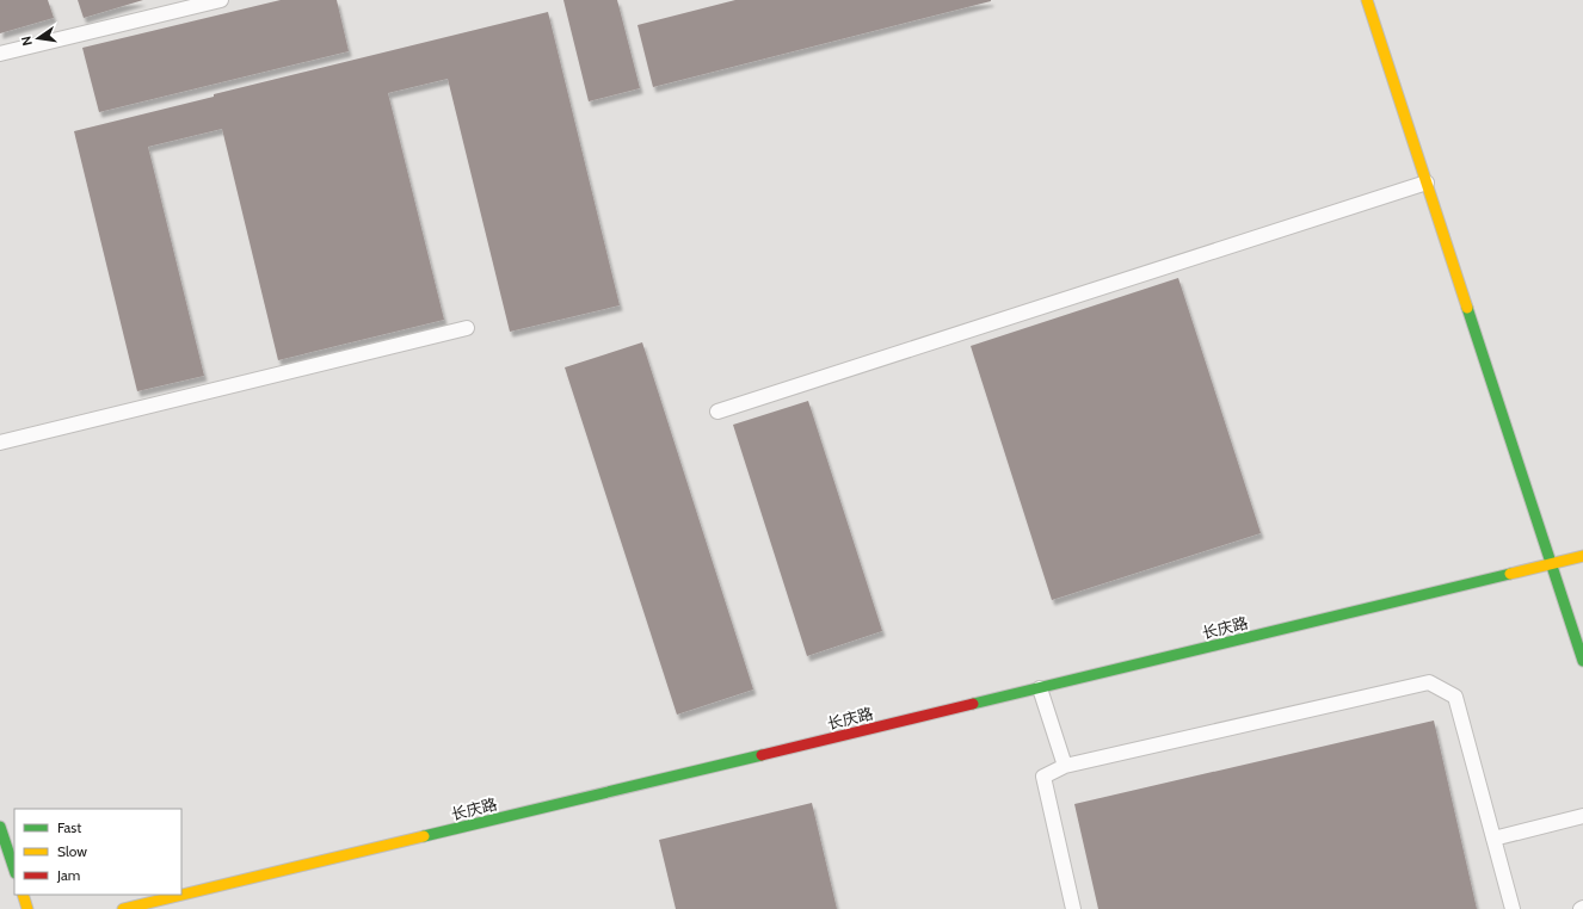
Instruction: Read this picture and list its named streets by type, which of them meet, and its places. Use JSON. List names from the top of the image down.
{
  "streets": {
    "street": ["长庆路"]
  },
  "legend": ["Fast", "Slow", "Jam"],
  "north": "left"
}
